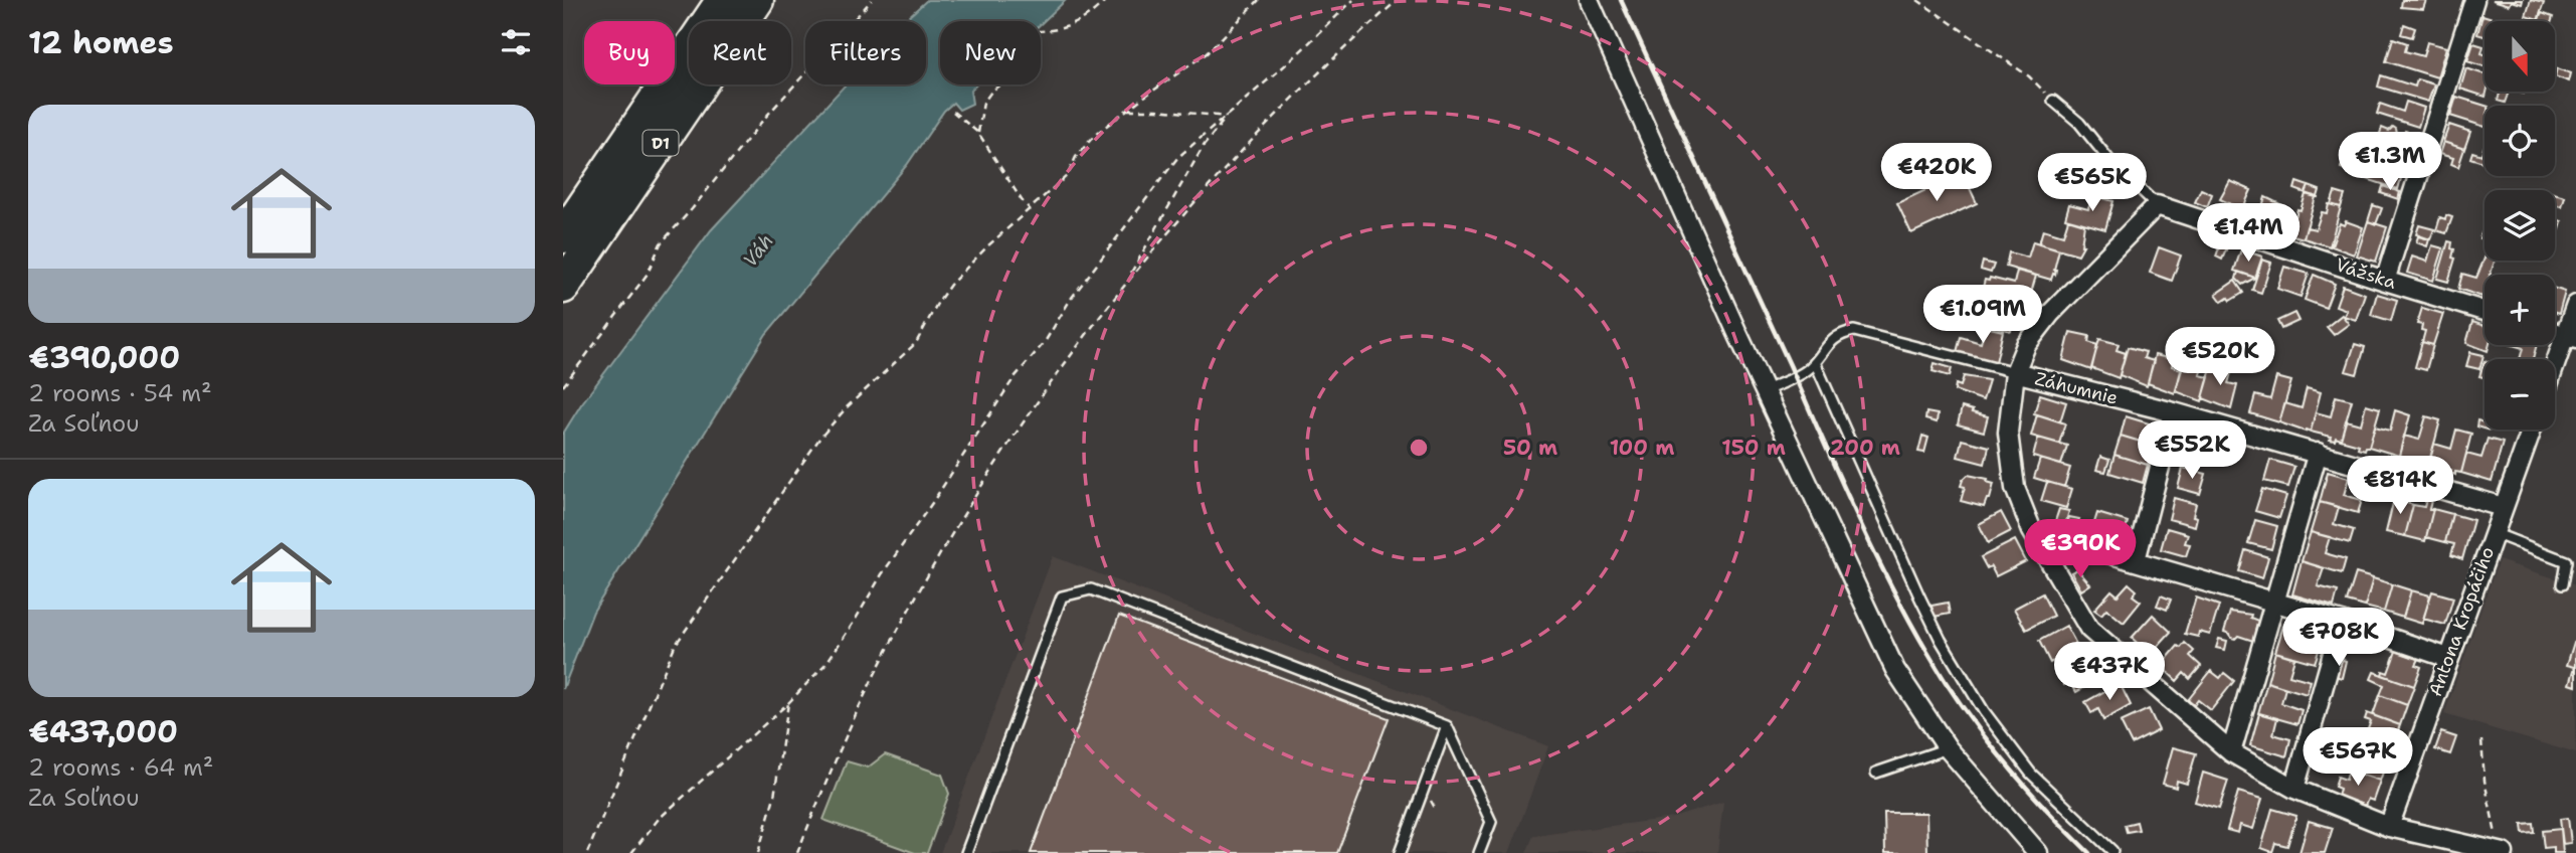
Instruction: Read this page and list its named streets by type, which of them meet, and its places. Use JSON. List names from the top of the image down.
{
  "streets": {
    "highway": ["D1"],
    "street": ["Vážska", "Záhumnie", "Antona Kropáčiho"]
  },
  "crossings": [
    ["Záhumnie", "Antona Kropáčiho"]
  ],
  "water": ["Váh"],
  "north": "bottom",
  "page": {
    "heading": "12 homes",
    "map_buttons": ["+", "−"],
    "chip": [
      "Buy",
      "Rent",
      "Filters",
      "New"
    ],
    "list": [
      {
        "name": "€390,000",
        "note": "2 rooms · 54 m² · Za Soľnou"
      },
      {
        "name": "€437,000",
        "note": "2 rooms · 64 m² · Za Soľnou"
      }
    ],
    "price": [
      "€1.3M",
      "€420K",
      "€565K",
      "€1.4M",
      "€1.09M",
      "€520K",
      "€552K",
      "€814K",
      "€390K",
      "€708K",
      "€437K",
      "€567K"
    ]
  },
  "rings": [
    "50 m",
    "100 m",
    "150 m",
    "200 m"
  ]
}
